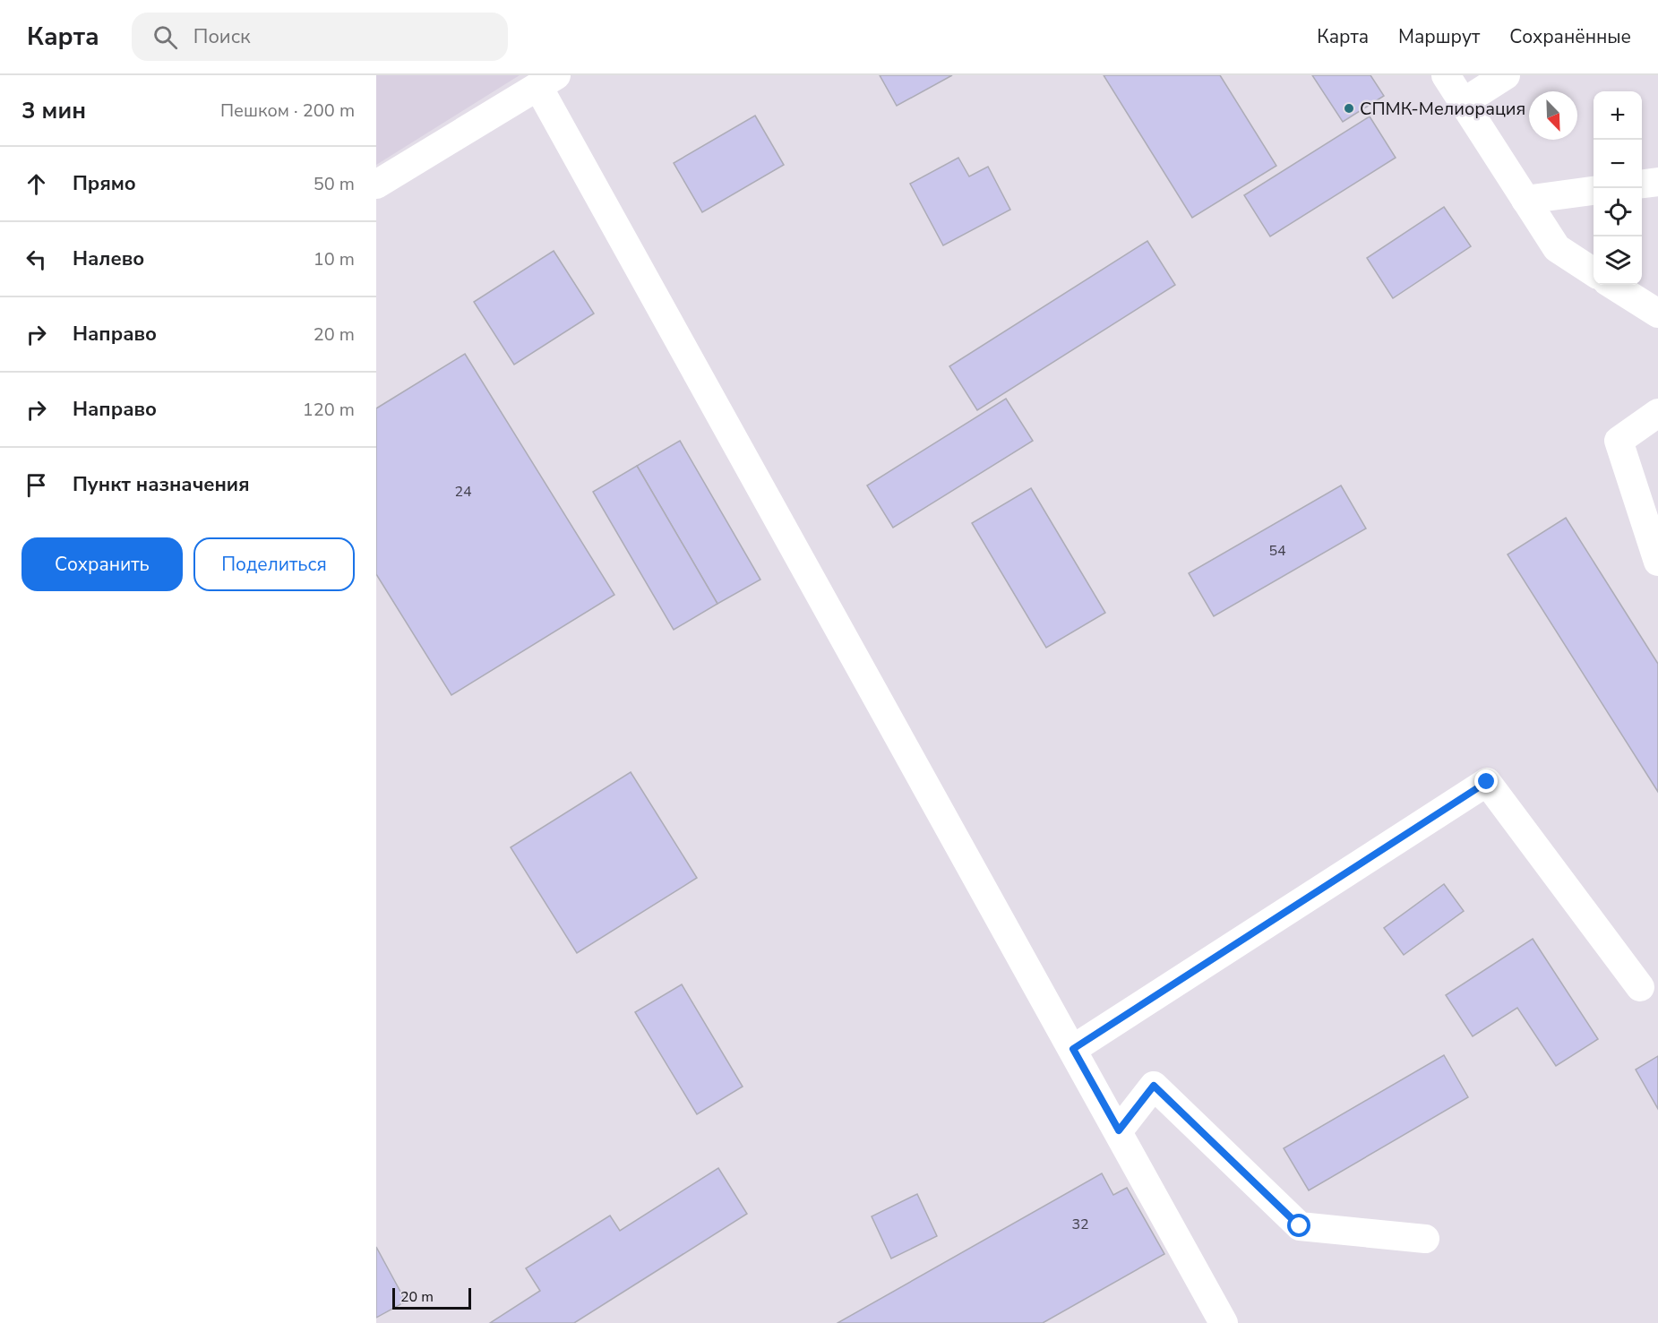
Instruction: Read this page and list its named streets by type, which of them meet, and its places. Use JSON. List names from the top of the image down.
{
  "places": ["СПМК-Мелиорация"],
  "house_numbers": ["24", "54", "32"],
  "scale_bar": "20 m",
  "north": "bottom right",
  "page": {
    "header": "Карта",
    "search": "Поиск",
    "nav": ["Карта", "Маршрут", "Сохранённые"],
    "heading": ["3 мин", "Пешком · 200 m"],
    "map_buttons": ["+", "−"],
    "list": [
      ["Прямо", "50 m"],
      ["Налево", "10 m"],
      ["Направо", "20 m"],
      ["Направо", "120 m"],
      "Пункт назначения"
    ],
    "buttons": ["Сохранить", "Поделиться"],
    "scale": "20 m"
  }
}
